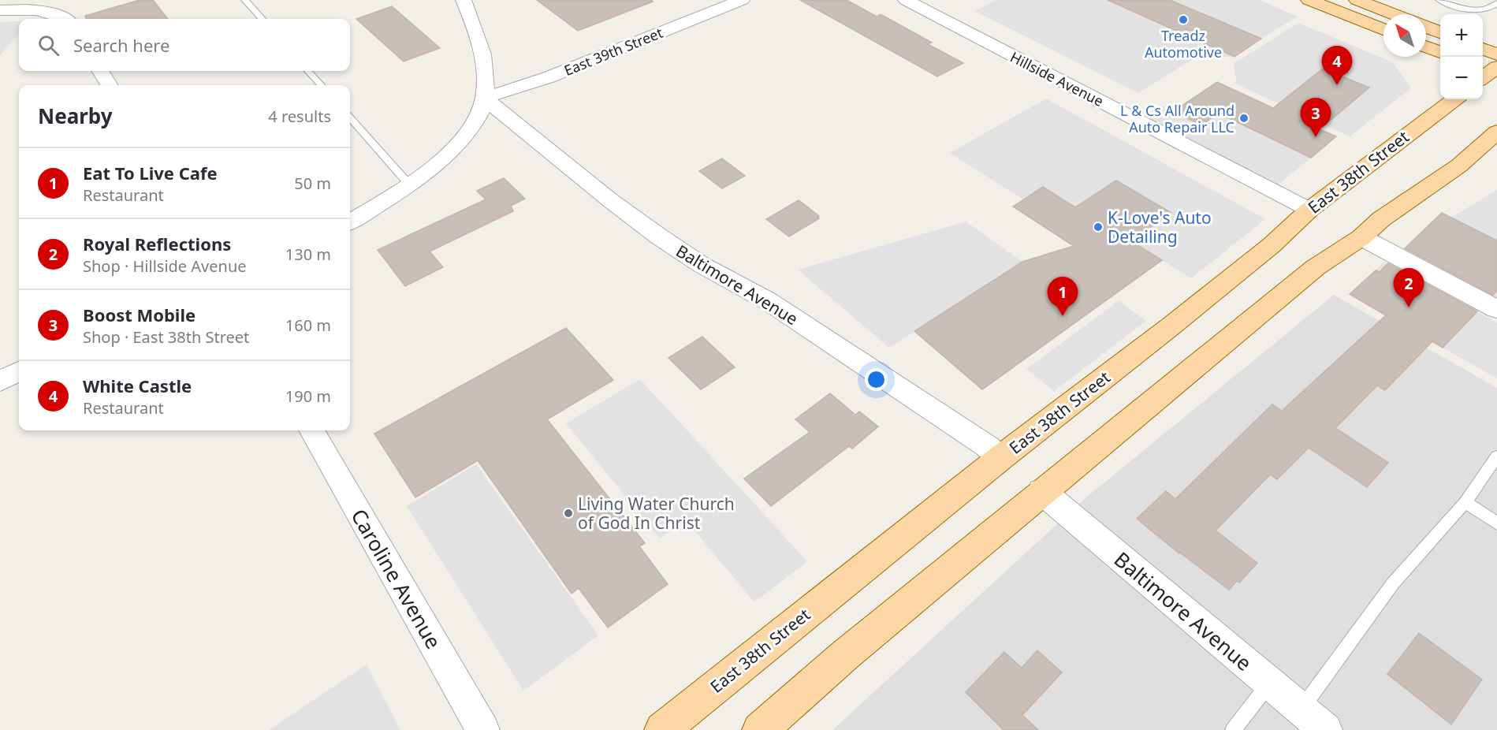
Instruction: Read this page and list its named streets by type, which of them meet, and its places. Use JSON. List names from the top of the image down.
{
  "streets": {
    "main road": ["East 38th Street"],
    "street": [
      "East 39th Street",
      "Hillside Avenue",
      "Baltimore Avenue",
      "Caroline Avenue"
    ]
  },
  "crossings": [
    ["East 39th Street", "Baltimore Avenue"],
    ["Hillside Avenue", "East 38th Street"],
    ["East 38th Street", "Baltimore Avenue"]
  ],
  "places": [
    "Treadz Automotive",
    "L & Cs All Around Auto Repair LLC",
    "K-Love's Auto Detailing",
    "Living Water Church of God In Christ"
  ],
  "north": "top left",
  "page": {
    "map_buttons": ["+", "−"],
    "search": "Search here",
    "pins": [
      "4",
      "3",
      "2",
      "1"
    ],
    "heading": ["Nearby", "4 results"],
    "list": [
      {
        "mark": "1",
        "name": "Eat To Live Cafe",
        "note": "Restaurant",
        "value": "50 m"
      },
      {
        "mark": "2",
        "name": "Royal Reflections",
        "note": "Shop · Hillside Avenue",
        "value": "130 m"
      },
      {
        "mark": "3",
        "name": "Boost Mobile",
        "note": "Shop · East 38th Street",
        "value": "160 m"
      },
      {
        "mark": "4",
        "name": "White Castle",
        "note": "Restaurant",
        "value": "190 m"
      }
    ]
  }
}
